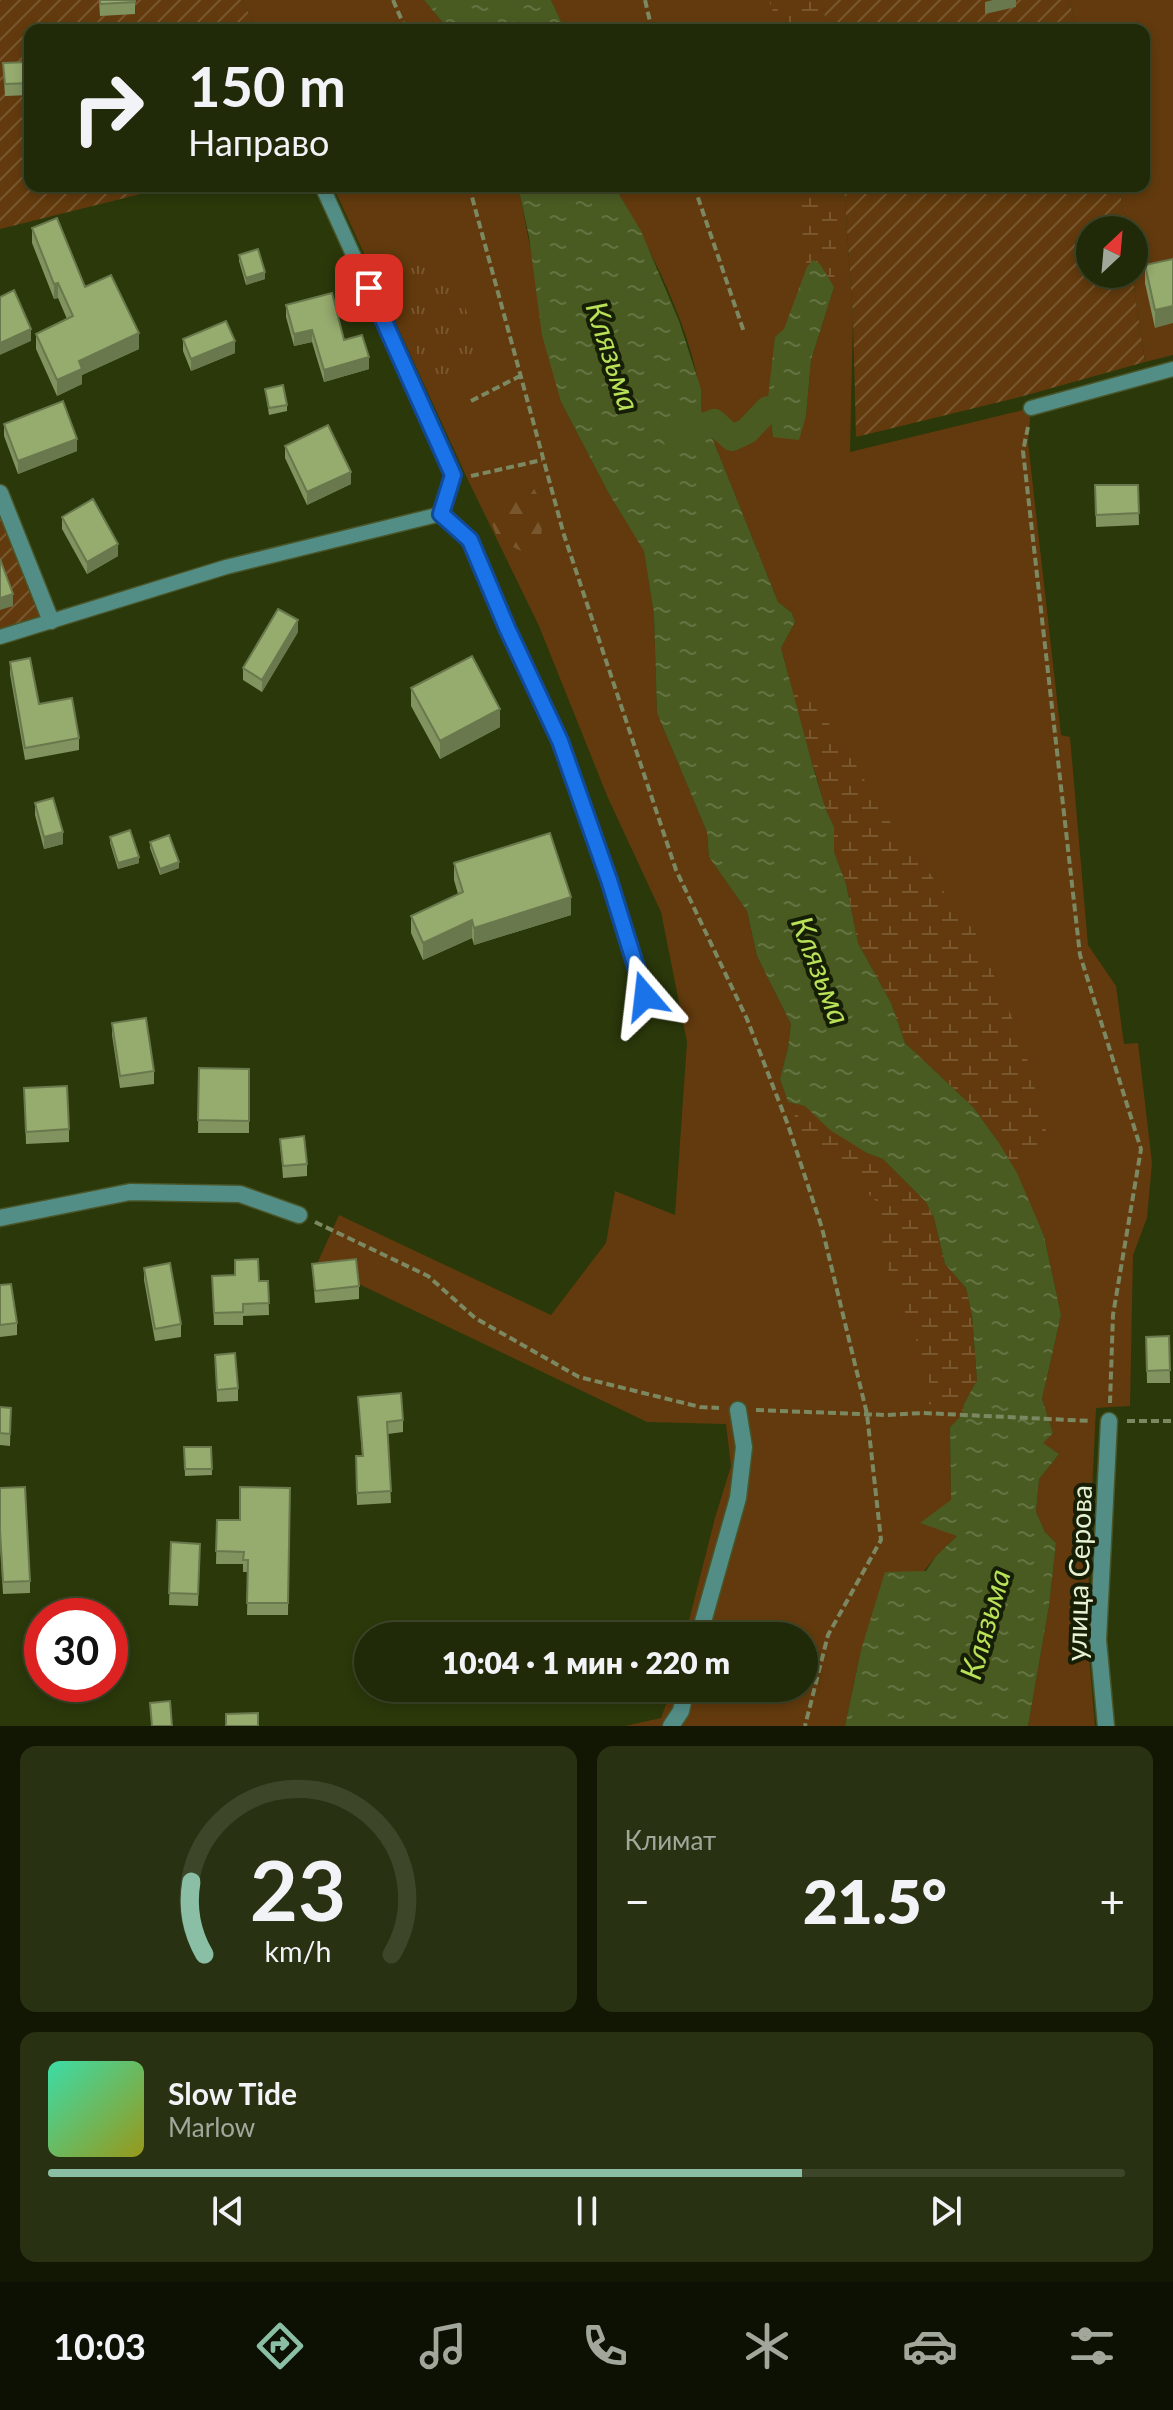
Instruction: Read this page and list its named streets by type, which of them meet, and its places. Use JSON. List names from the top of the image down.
{
  "streets": {
    "street": ["улица Серова"]
  },
  "water": ["Клязьма"],
  "north": "top right",
  "page": {
    "turn": ["150 m", "Направо"],
    "limit": "30",
    "trip": "10:04 · 1 мин · 220 m",
    "tile": "Климат",
    "heat": ["−", "21.5°", "+"],
    "song": ["Slow Tide", "Marlow"],
    "tabs": "10:03",
    "gauge": ["23", "km/h"]
  }
}
